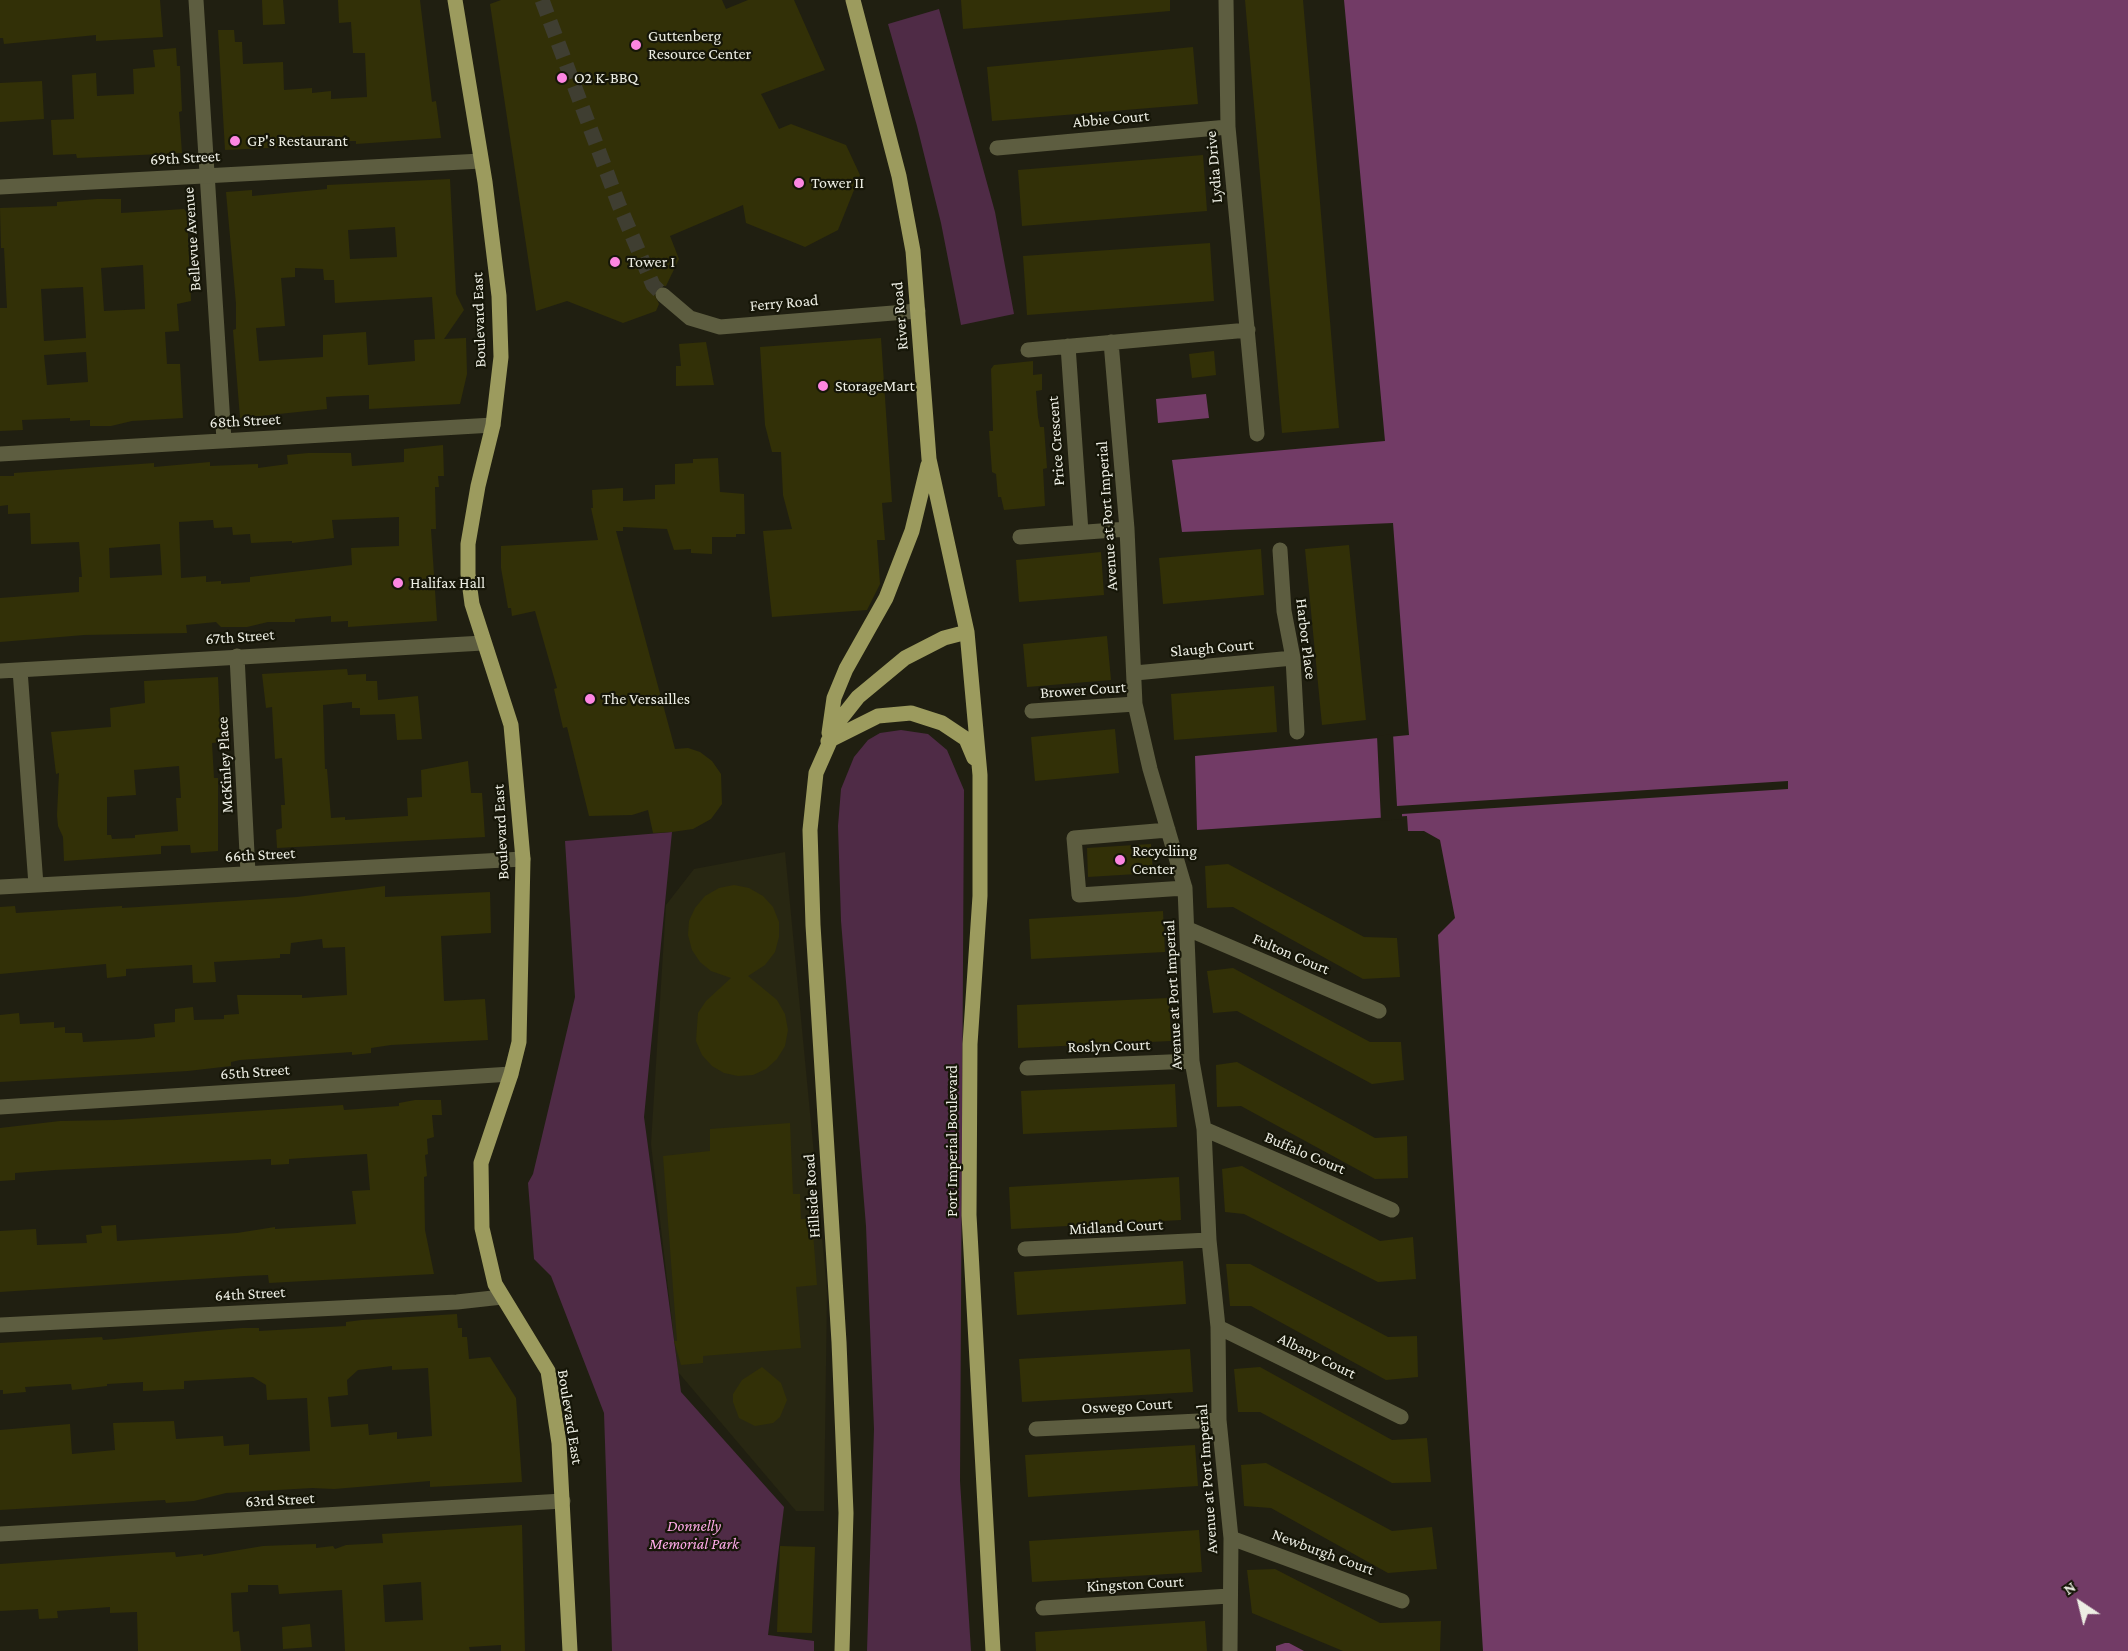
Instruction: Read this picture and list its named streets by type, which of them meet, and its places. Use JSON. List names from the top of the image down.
{
  "streets": {
    "main road": [
      "River Road",
      "Boulevard East",
      "Port Imperial Boulevard",
      "Hillside Road"
    ],
    "street": [
      "Abbie Court",
      "69th Street",
      "Lydia Drive",
      "Bellevue Avenue",
      "Ferry Road",
      "68th Street",
      "Price Crescent",
      "Avenue at Port Imperial",
      "67th Street",
      "Harbor Place",
      "Slaugh Court",
      "Brower Court",
      "McKinley Place",
      "66th Street",
      "Fulton Court",
      "Roslyn Court",
      "65th Street",
      "Buffalo Court",
      "Midland Court",
      "64th Street",
      "Albany Court",
      "Oswego Court",
      "63rd Street",
      "Newburgh Court",
      "Kingston Court"
    ]
  },
  "crossings": [
    ["Abbie Court", "Lydia Drive"],
    ["69th Street", "Bellevue Avenue"],
    ["69th Street", "Boulevard East"],
    ["Bellevue Avenue", "68th Street"],
    ["Ferry Road", "River Road"],
    ["River Road", "Port Imperial Boulevard"],
    ["Boulevard East", "68th Street"],
    ["Boulevard East", "67th Street"],
    ["Boulevard East", "66th Street"],
    ["Boulevard East", "65th Street"],
    ["Boulevard East", "64th Street"],
    ["Boulevard East", "63rd Street"],
    ["Avenue at Port Imperial", "Slaugh Court"],
    ["Avenue at Port Imperial", "Brower Court"],
    ["Avenue at Port Imperial", "Fulton Court"],
    ["Avenue at Port Imperial", "Roslyn Court"],
    ["Avenue at Port Imperial", "Buffalo Court"],
    ["Avenue at Port Imperial", "Midland Court"],
    ["Avenue at Port Imperial", "Albany Court"],
    ["Avenue at Port Imperial", "Oswego Court"],
    ["Avenue at Port Imperial", "Newburgh Court"],
    ["Avenue at Port Imperial", "Kingston Court"],
    ["67th Street", "McKinley Place"],
    ["Harbor Place", "Slaugh Court"],
    ["McKinley Place", "66th Street"]
  ],
  "parks": ["Donnelly Memorial Park"],
  "places": [
    "Guttenberg Resource Center",
    "O2 K-BBQ",
    "GP's Restaurant",
    "Tower II",
    "Tower I",
    "StorageMart",
    "Halifax Hall",
    "The Versailles",
    "Recycliing Center"
  ],
  "north": "top left"
}
